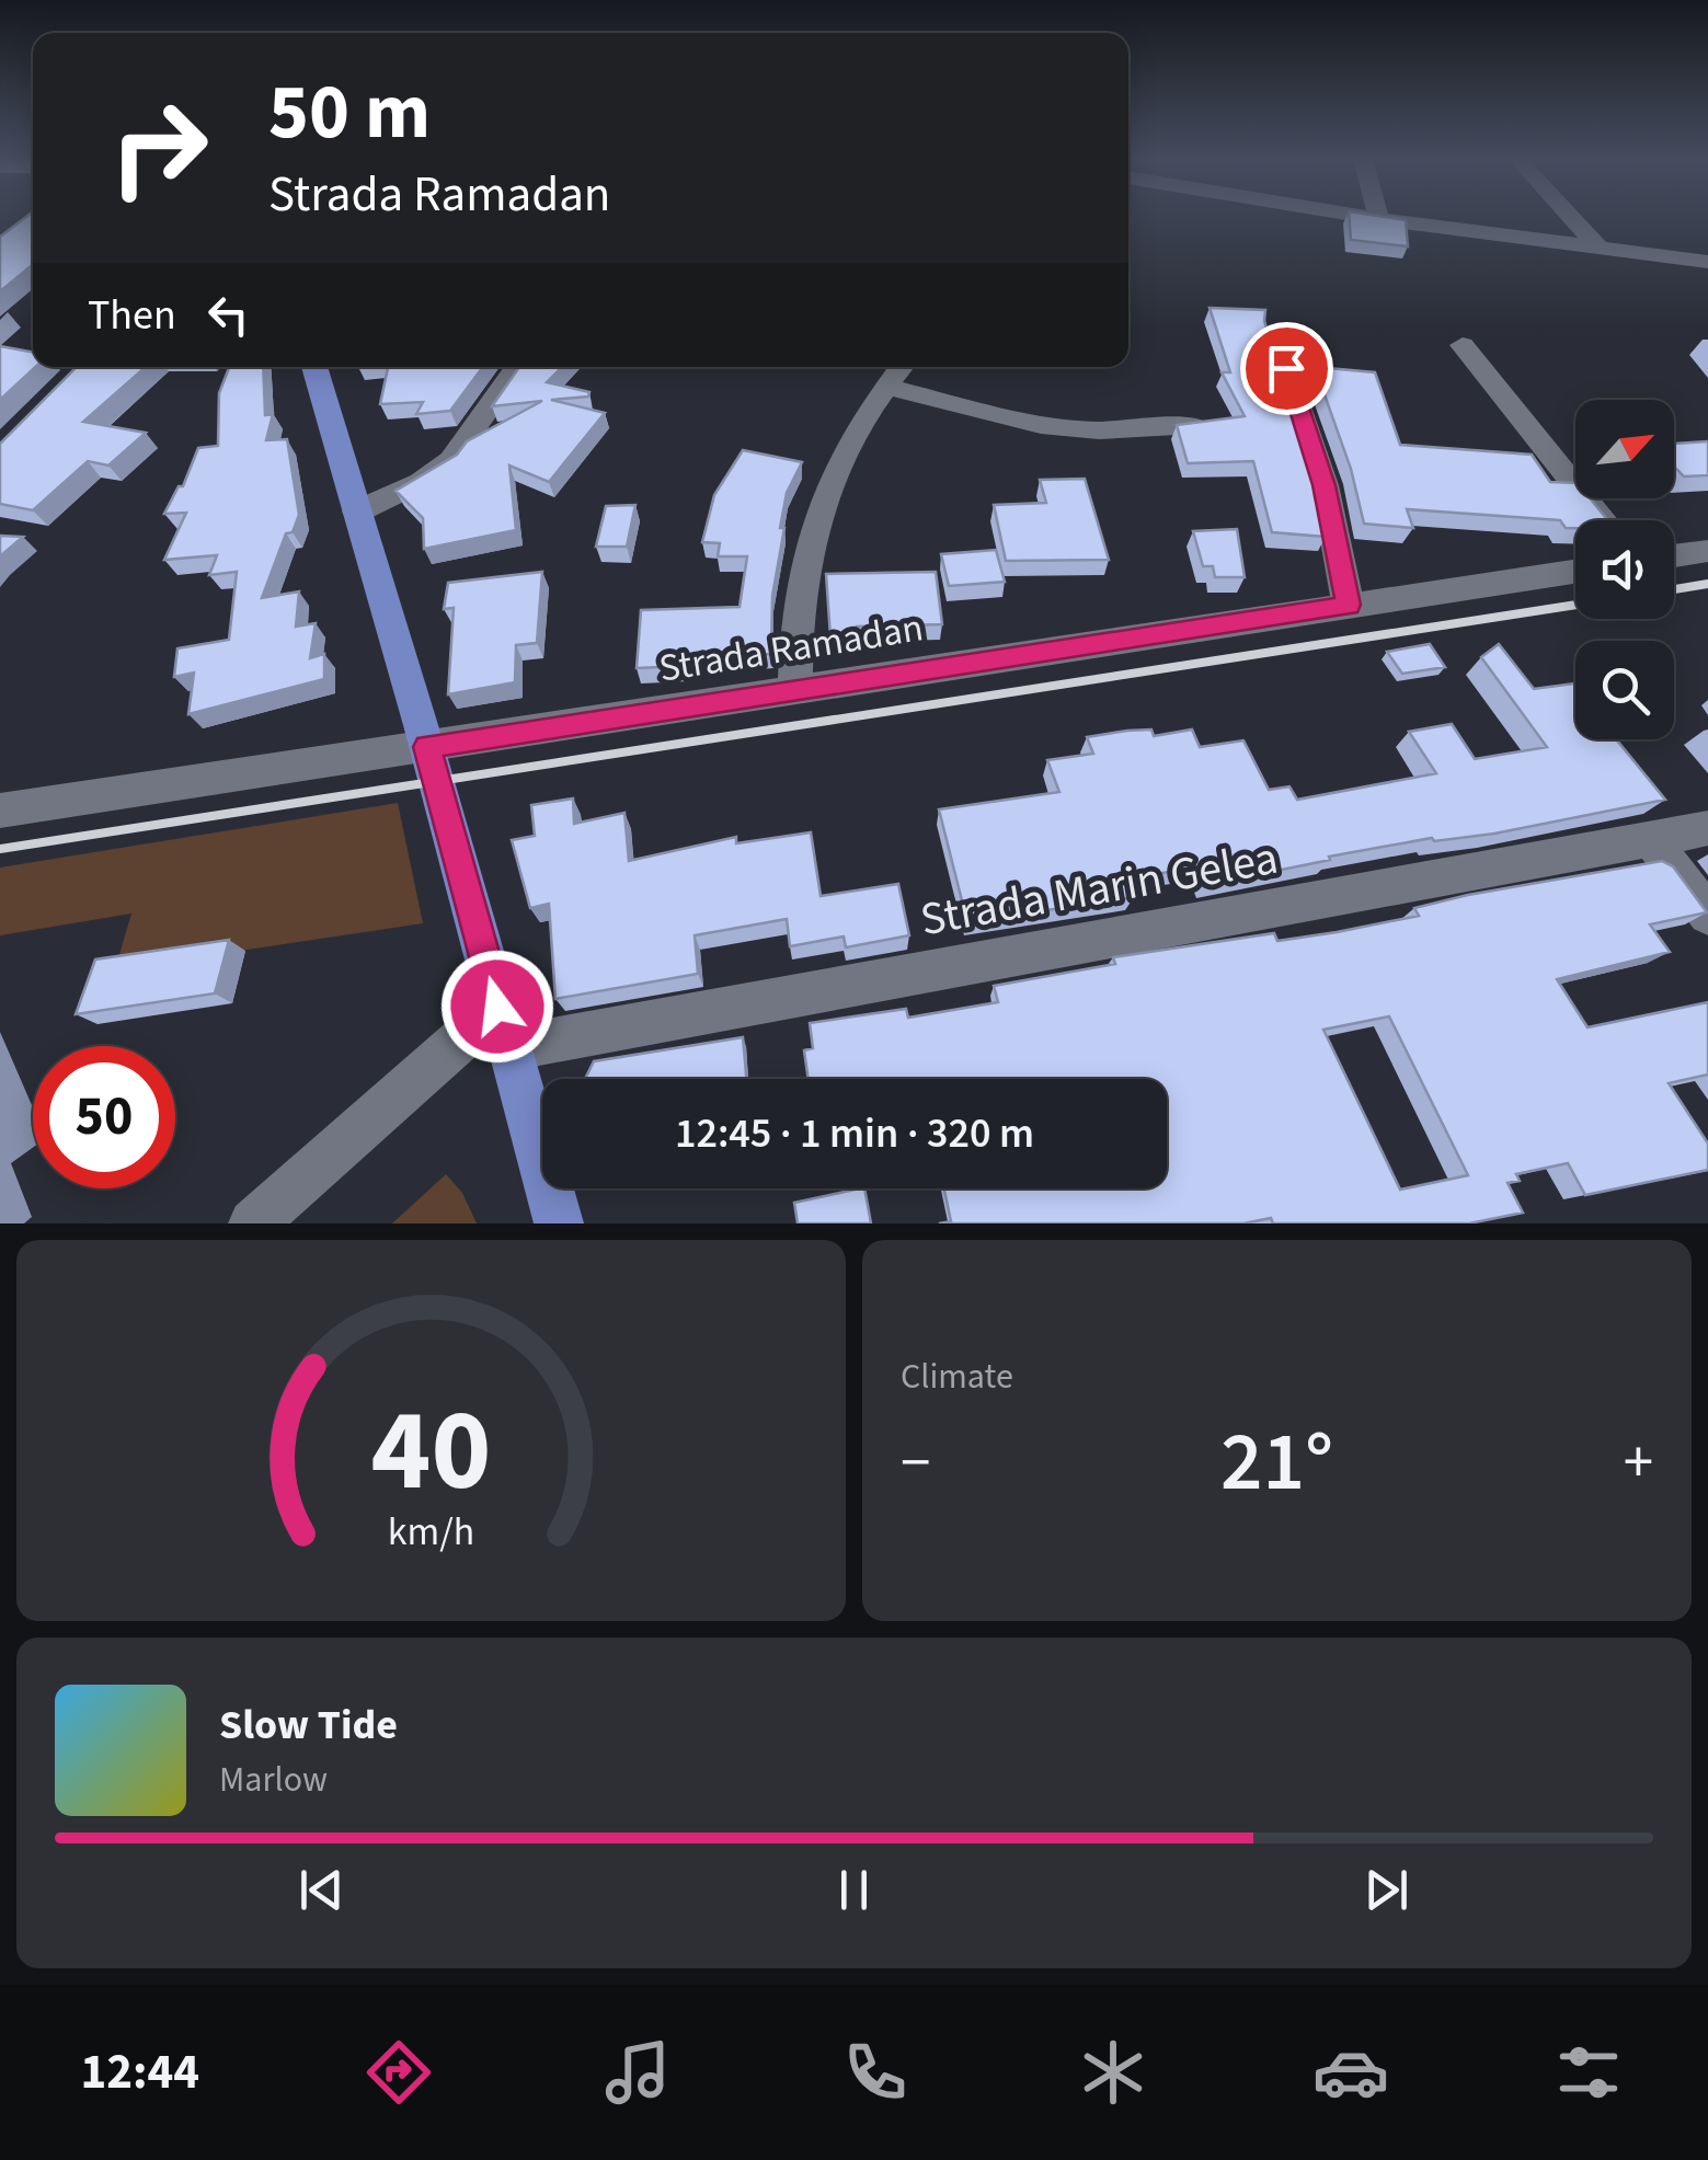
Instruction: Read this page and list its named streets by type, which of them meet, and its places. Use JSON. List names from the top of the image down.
{
  "streets": {
    "street": ["Strada Ramadan", "Strada Marin Gelea"]
  },
  "north": "top right",
  "page": {
    "turn": ["50 m", "Strada Ramadan"],
    "then": "Then",
    "limit": "50",
    "trip": "12:45 · 1 min · 320 m",
    "tile": "Climate",
    "heat": ["−", "21°", "+"],
    "song": ["Slow Tide", "Marlow"],
    "tabs": "12:44",
    "gauge": ["40", "km/h"]
  }
}
